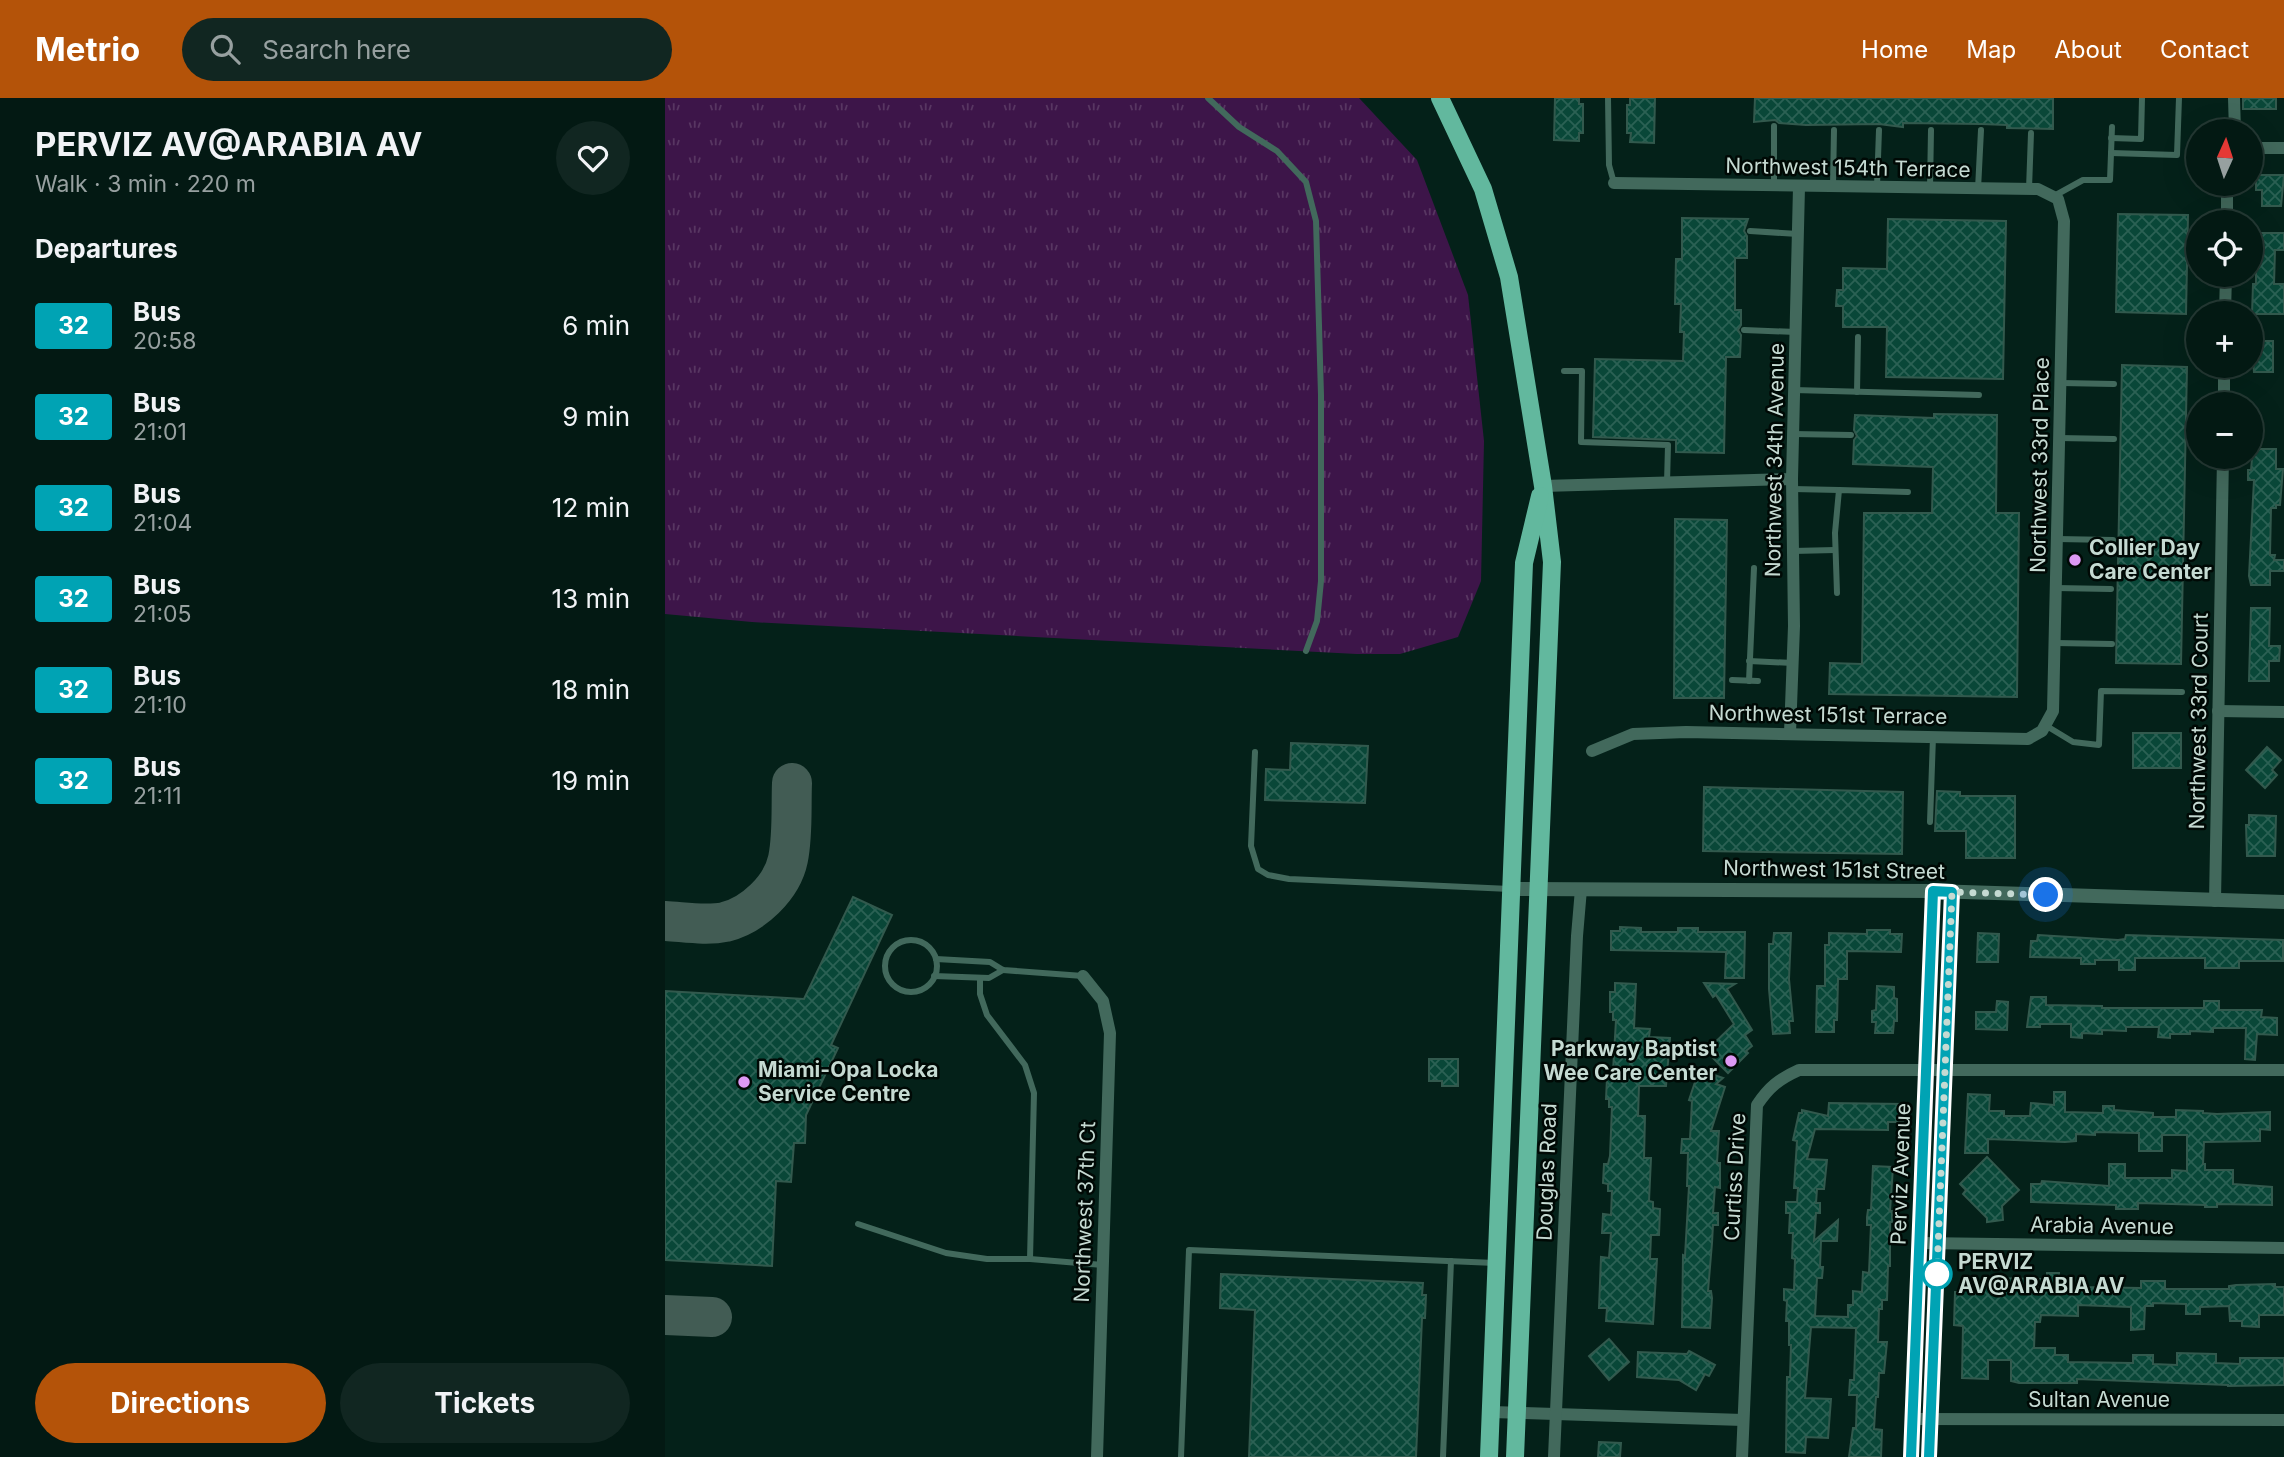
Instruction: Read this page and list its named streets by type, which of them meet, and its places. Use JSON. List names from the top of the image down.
{
  "streets": {
    "street": [
      "Northwest 154th Terrace",
      "Northwest 34th Avenue",
      "Northwest 33rd Place",
      "Northwest 151st Terrace",
      "Northwest 33rd Court",
      "Northwest 151st Street",
      "Douglas Road",
      "Perviz Avenue",
      "Curtiss Drive",
      "Northwest 37th Ct",
      "Arabia Avenue",
      "Sultan Avenue"
    ]
  },
  "crossings": [
    ["Northwest 154th Terrace", "Northwest 34th Avenue"],
    ["Northwest 154th Terrace", "Northwest 33rd Place"],
    ["Northwest 34th Avenue", "Northwest 151st Terrace"],
    ["Northwest 33rd Place", "Northwest 151st Terrace"],
    ["Northwest 33rd Court", "Northwest 151st Street"],
    ["Northwest 151st Street", "Douglas Road"],
    ["Northwest 151st Street", "Perviz Avenue"],
    ["Perviz Avenue", "Curtiss Drive"],
    ["Perviz Avenue", "Arabia Avenue"],
    ["Perviz Avenue", "Sultan Avenue"]
  ],
  "places": [
    "Collier Day Care Center",
    "Parkway Baptist Wee Care Center",
    "Miami-Opa Locka Service Centre",
    "PERVIZ AV@ARABIA AV"
  ],
  "lines": ["bus line 32"],
  "north": "top",
  "page": {
    "header": "Metrio",
    "search": "Search here",
    "nav": [
      "Home",
      "Map",
      "About",
      "Contact"
    ],
    "heading": [
      ["PERVIZ AV@ARABIA AV", "Walk · 3 min · 220 m"],
      "Departures"
    ],
    "map_buttons": ["+", "−"],
    "list": [
      {
        "mark": "32",
        "name": "Bus",
        "note": "20:58",
        "value": "6 min"
      },
      {
        "mark": "32",
        "name": "Bus",
        "note": "21:01",
        "value": "9 min"
      },
      {
        "mark": "32",
        "name": "Bus",
        "note": "21:04",
        "value": "12 min"
      },
      {
        "mark": "32",
        "name": "Bus",
        "note": "21:05",
        "value": "13 min"
      },
      {
        "mark": "32",
        "name": "Bus",
        "note": "21:10",
        "value": "18 min"
      },
      {
        "mark": "32",
        "name": "Bus",
        "note": "21:11",
        "value": "19 min"
      }
    ],
    "buttons": ["Directions", "Tickets"]
  }
}
